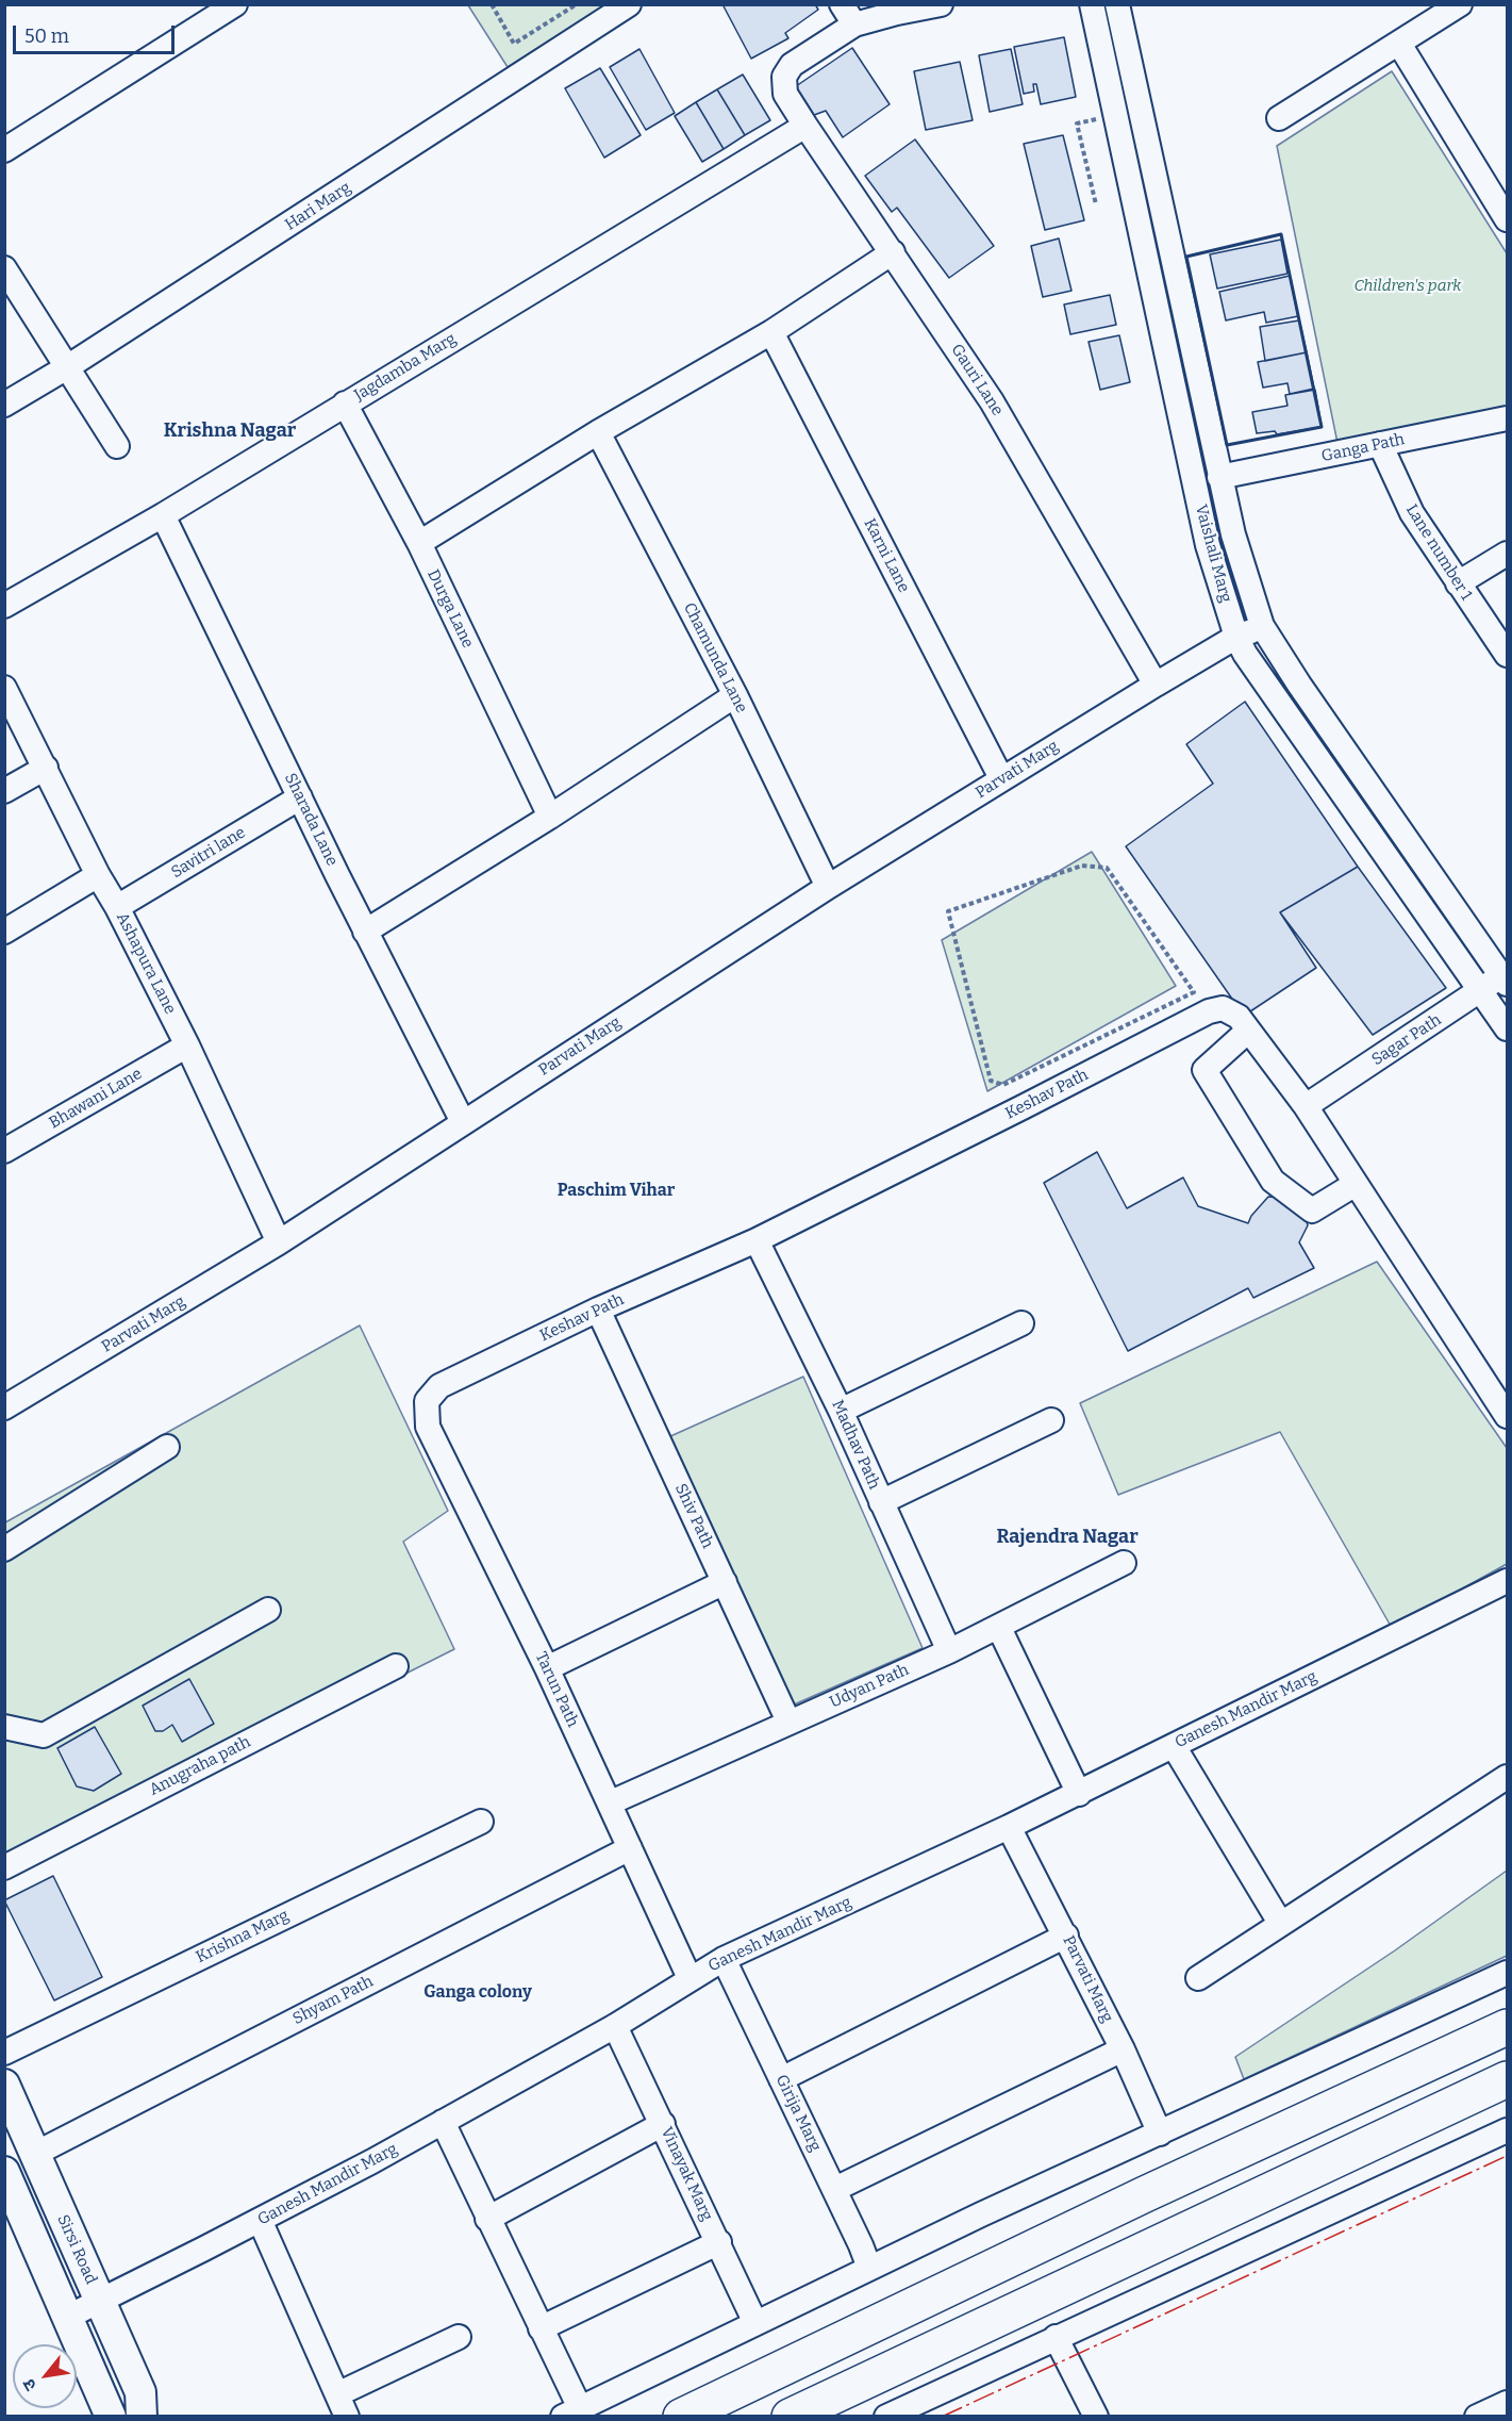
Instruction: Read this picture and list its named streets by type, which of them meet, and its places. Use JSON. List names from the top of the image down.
{
  "streets": {
    "main road": ["Sirsi Road"],
    "street": [
      "Hari Marg",
      "Jagdamba Marg",
      "Gauri Lane",
      "Ganga Path",
      "Lane number 1",
      "Vaishali Marg",
      "Karni Lane",
      "Durga Lane",
      "Chamunda Lane",
      "Parvati Marg",
      "Sharada Lane",
      "Savitri lane",
      "Ashapura Lane",
      "Sagar Path",
      "Keshav Path",
      "Bhawani Lane",
      "Madhav Path",
      "Shiv Path",
      "Udyan Path",
      "Tarun Path",
      "Ganesh Mandir Marg",
      "Anugraha path",
      "Krishna Marg",
      "Shyam Path",
      "Girija Marg",
      "Vinayak Marg"
    ]
  },
  "crossings": [
    ["Jagdamba Marg", "Gauri Lane"],
    ["Jagdamba Marg", "Durga Lane"],
    ["Jagdamba Marg", "Sharada Lane"],
    ["Gauri Lane", "Parvati Marg"],
    ["Ganga Path", "Lane number 1"],
    ["Ganga Path", "Vaishali Marg"],
    ["Vaishali Marg", "Sagar Path"],
    ["Karni Lane", "Parvati Marg"],
    ["Chamunda Lane", "Parvati Marg"],
    ["Parvati Marg", "Sharada Lane"],
    ["Parvati Marg", "Ashapura Lane"],
    ["Parvati Marg", "Ganesh Mandir Marg"],
    ["Sharada Lane", "Savitri lane"],
    ["Savitri lane", "Ashapura Lane"],
    ["Ashapura Lane", "Bhawani Lane"],
    ["Sagar Path", "Keshav Path"],
    ["Keshav Path", "Madhav Path"],
    ["Keshav Path", "Shiv Path"],
    ["Keshav Path", "Tarun Path"],
    ["Madhav Path", "Udyan Path"],
    ["Shiv Path", "Udyan Path"],
    ["Udyan Path", "Tarun Path"],
    ["Tarun Path", "Ganesh Mandir Marg"],
    ["Tarun Path", "Shyam Path"],
    ["Ganesh Mandir Marg", "Girija Marg"],
    ["Ganesh Mandir Marg", "Vinayak Marg"],
    ["Ganesh Mandir Marg", "Sirsi Road"],
    ["Shyam Path", "Sirsi Road"]
  ],
  "districts": [
    "Krishna Nagar",
    "Paschim Vihar",
    "Rajendra Nagar",
    "Ganga colony"
  ],
  "parks": ["Children's park"],
  "scale_bar": "50 m",
  "north": "bottom left"
}
